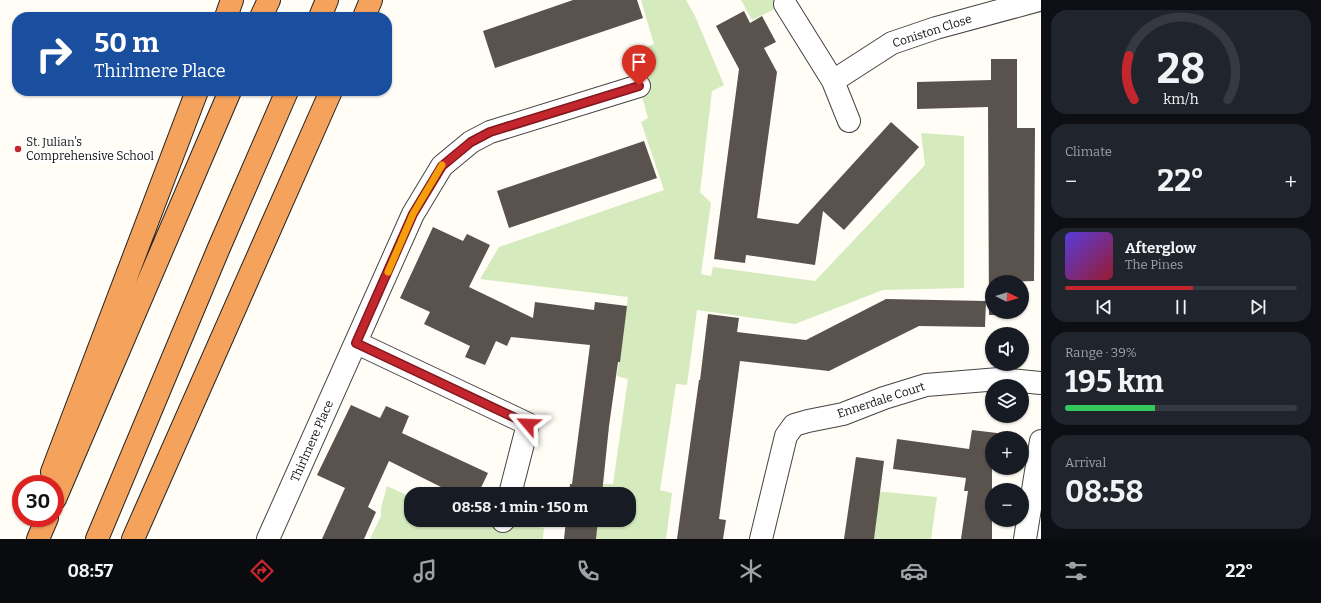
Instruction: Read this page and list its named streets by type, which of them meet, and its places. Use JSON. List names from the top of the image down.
{
  "streets": {
    "street": ["Coniston Close", "Ennerdale Court", "Thirlmere Place"]
  },
  "places": ["St. Julian's Comprehensive School"],
  "north": "right",
  "page": {
    "turn": ["50 m", "Thirlmere Place"],
    "tile": [
      "Climate",
      ["Range · 39%", "195 km"],
      ["Arrival", "08:58"]
    ],
    "heat": ["−", "22°", "+"],
    "song": ["Afterglow", "The Pines"],
    "map_buttons": ["+", "−"],
    "limit": "30",
    "trip": "08:58 · 1 min · 150 m",
    "tabs": ["08:57", "22°"],
    "gauge": ["28", "km/h"]
  }
}
